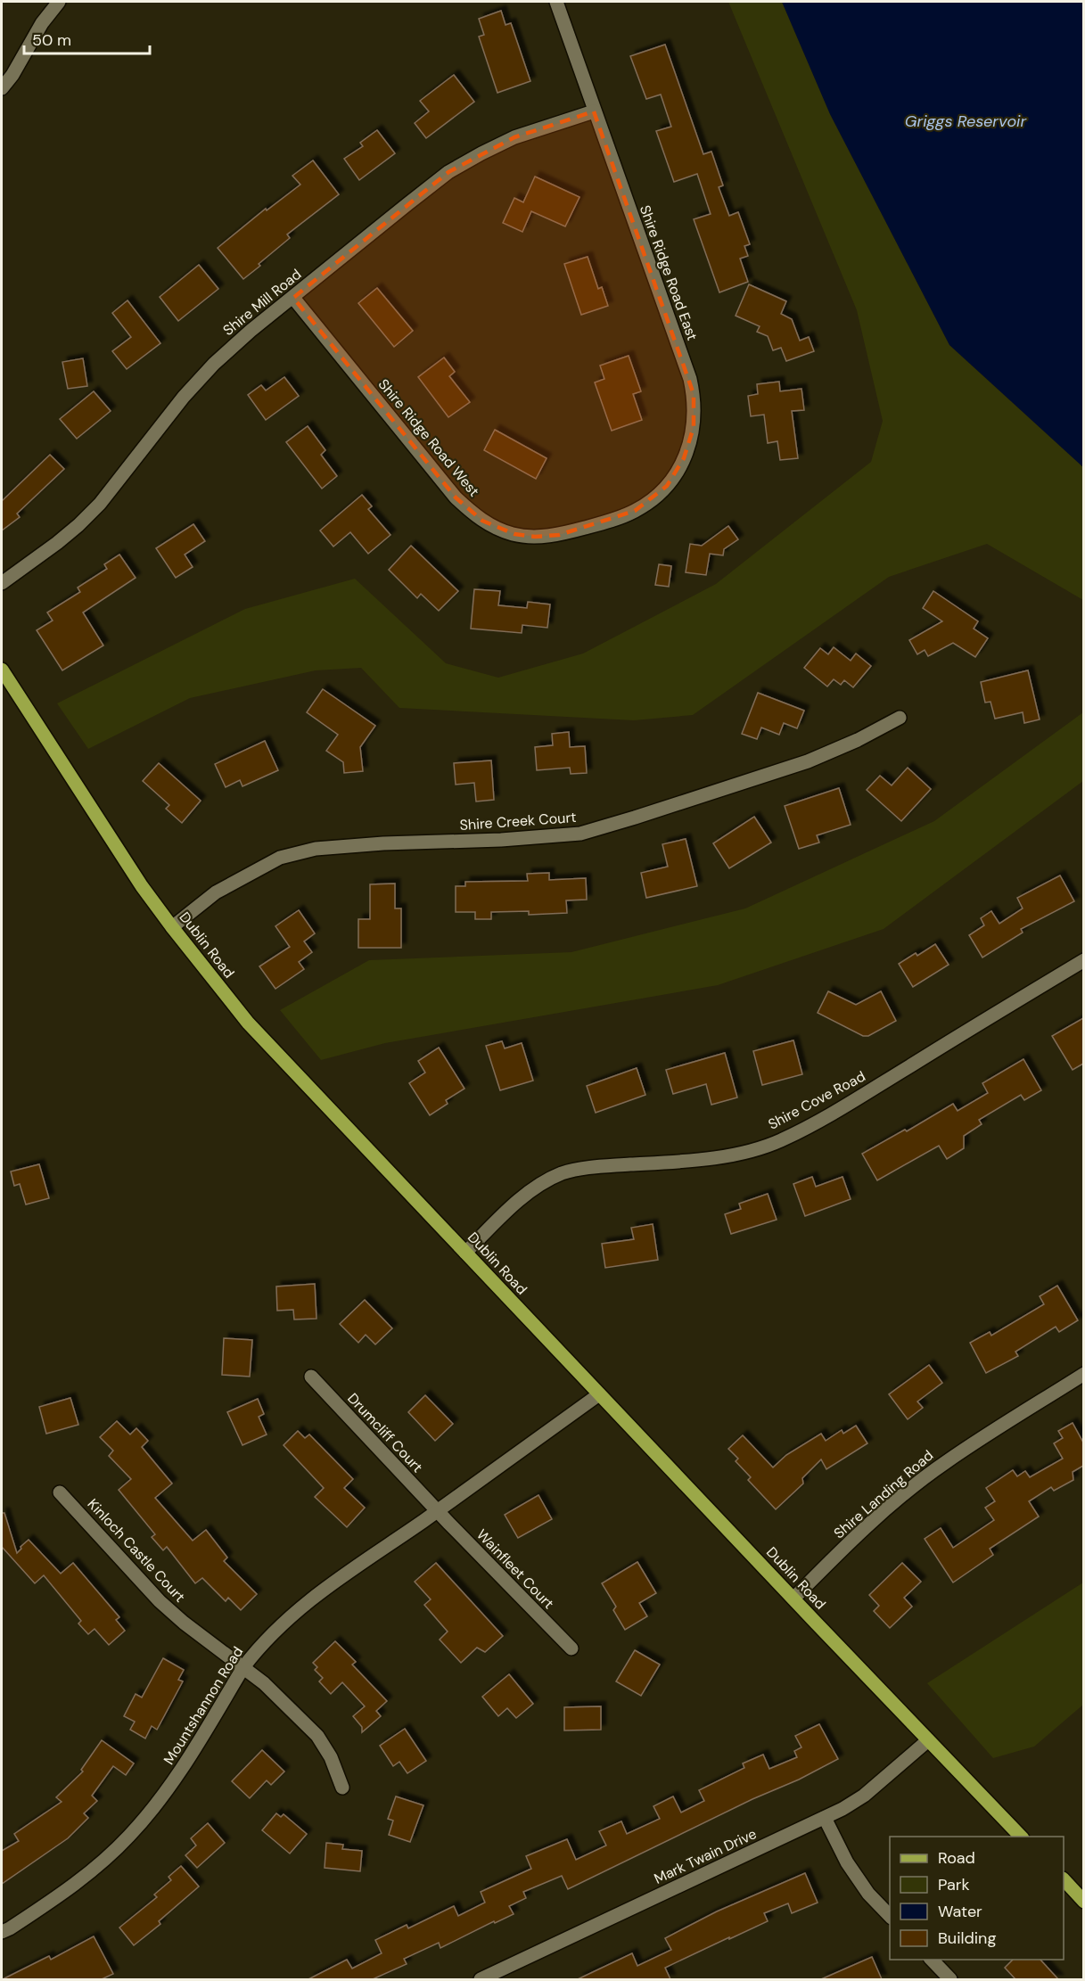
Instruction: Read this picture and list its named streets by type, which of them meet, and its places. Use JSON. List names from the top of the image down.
{
  "streets": {
    "main road": ["Dublin Road"],
    "street": [
      "Shire Ridge Road East",
      "Shire Mill Road",
      "Shire Ridge Road West",
      "Shire Creek Court",
      "Shire Cove Road",
      "Drumcliff Court",
      "Shire Landing Road",
      "Kinloch Castle Court",
      "Wainfleet Court",
      "Mountshannon Road",
      "Mark Twain Drive"
    ]
  },
  "crossings": [
    ["Shire Ridge Road East", "Shire Mill Road"],
    ["Shire Ridge Road East", "Shire Ridge Road West"],
    ["Shire Mill Road", "Shire Ridge Road West"],
    ["Shire Creek Court", "Dublin Road"],
    ["Dublin Road", "Shire Cove Road"],
    ["Dublin Road", "Shire Landing Road"],
    ["Dublin Road", "Mountshannon Road"],
    ["Dublin Road", "Mark Twain Drive"],
    ["Drumcliff Court", "Wainfleet Court"],
    ["Drumcliff Court", "Mountshannon Road"],
    ["Kinloch Castle Court", "Mountshannon Road"],
    ["Wainfleet Court", "Mountshannon Road"]
  ],
  "water": ["Griggs Reservoir"],
  "legend": [
    "Road",
    "Park",
    "Water",
    "Building"
  ],
  "scale_bar": "50 m"
}
